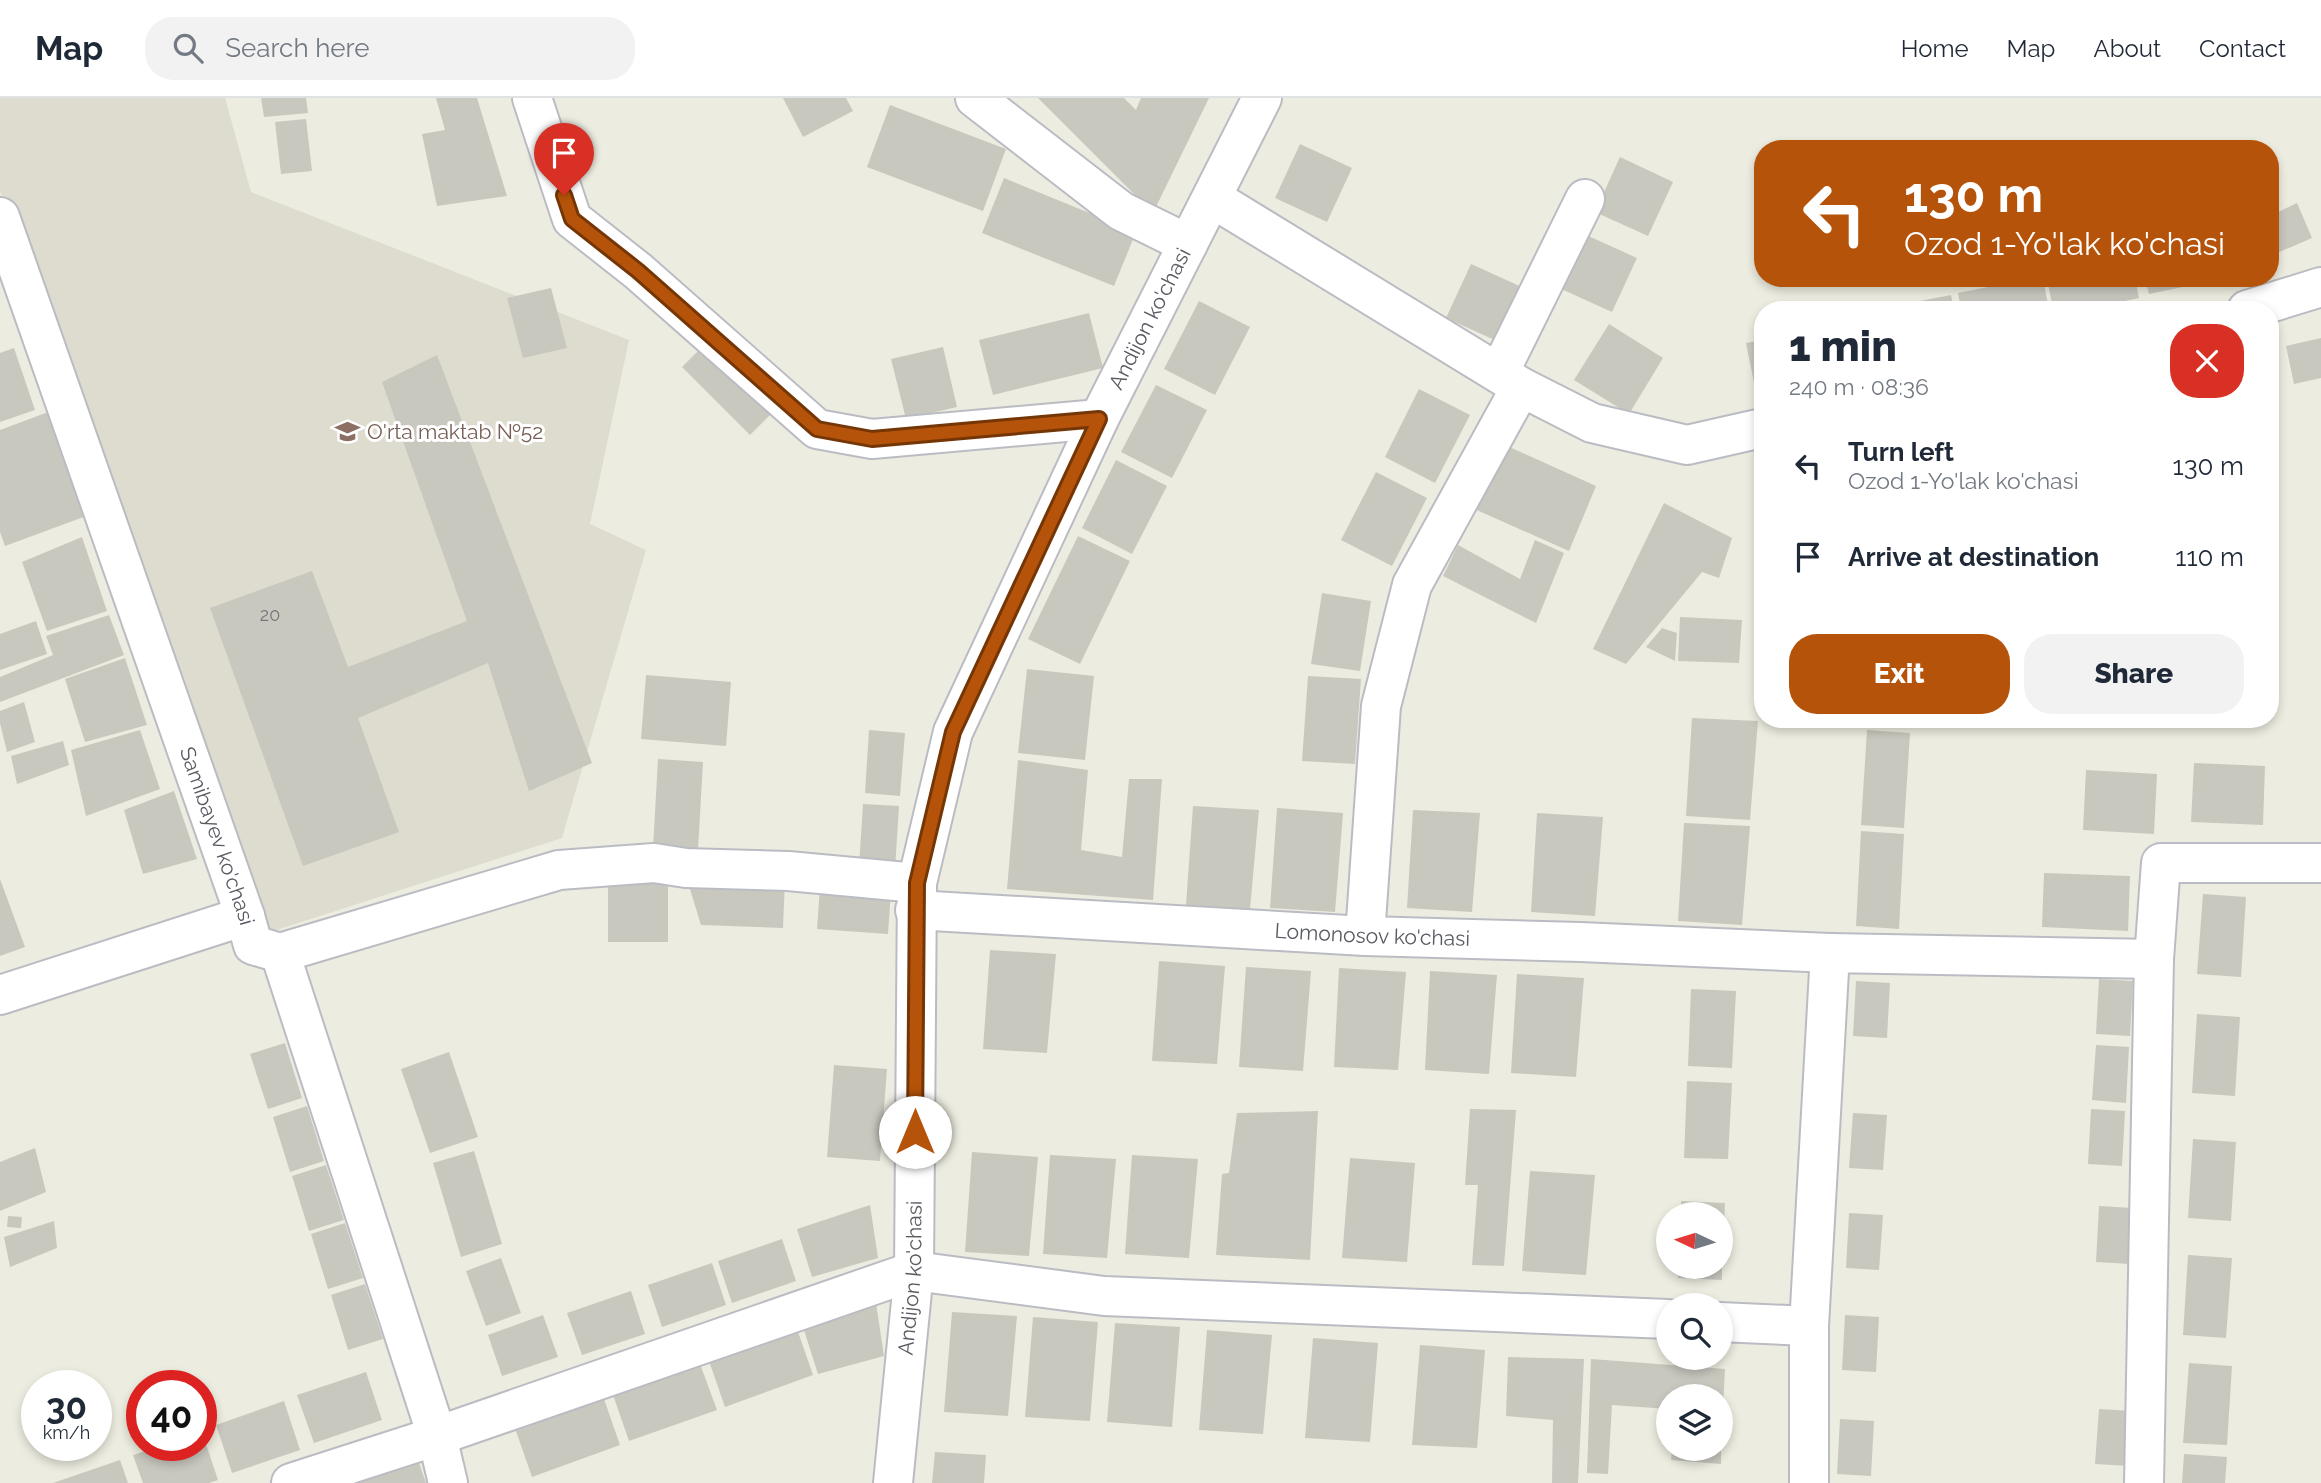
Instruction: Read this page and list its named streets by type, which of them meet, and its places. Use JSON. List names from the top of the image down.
{
  "streets": {
    "street": ["Andijon ko'chasi", "Samibayev ko'chasi", "Lomonosov ko'chasi"]
  },
  "crossings": [
    ["Andijon ko'chasi", "Lomonosov ko'chasi"],
    ["Samibayev ko'chasi", "Lomonosov ko'chasi"]
  ],
  "places": {
    "school or university": ["O'rta maktab №52"]
  },
  "house_numbers": ["20"],
  "north": "left",
  "page": {
    "header": "Map",
    "search": "Search here",
    "nav": [
      "Home",
      "Map",
      "About",
      "Contact"
    ],
    "turn": ["130 m", "Ozod 1-Yo'lak ko'chasi"],
    "heading": ["1 min", "240 m · 08:36"],
    "list": [
      {
        "name": "Turn left",
        "note": "Ozod 1-Yo'lak ko'chasi",
        "value": "130 m"
      },
      {
        "name": "Arrive at destination",
        "value": "110 m"
      }
    ],
    "buttons": ["Exit", "Share"],
    "speed": "30 km/h",
    "limit": "40"
  }
}
